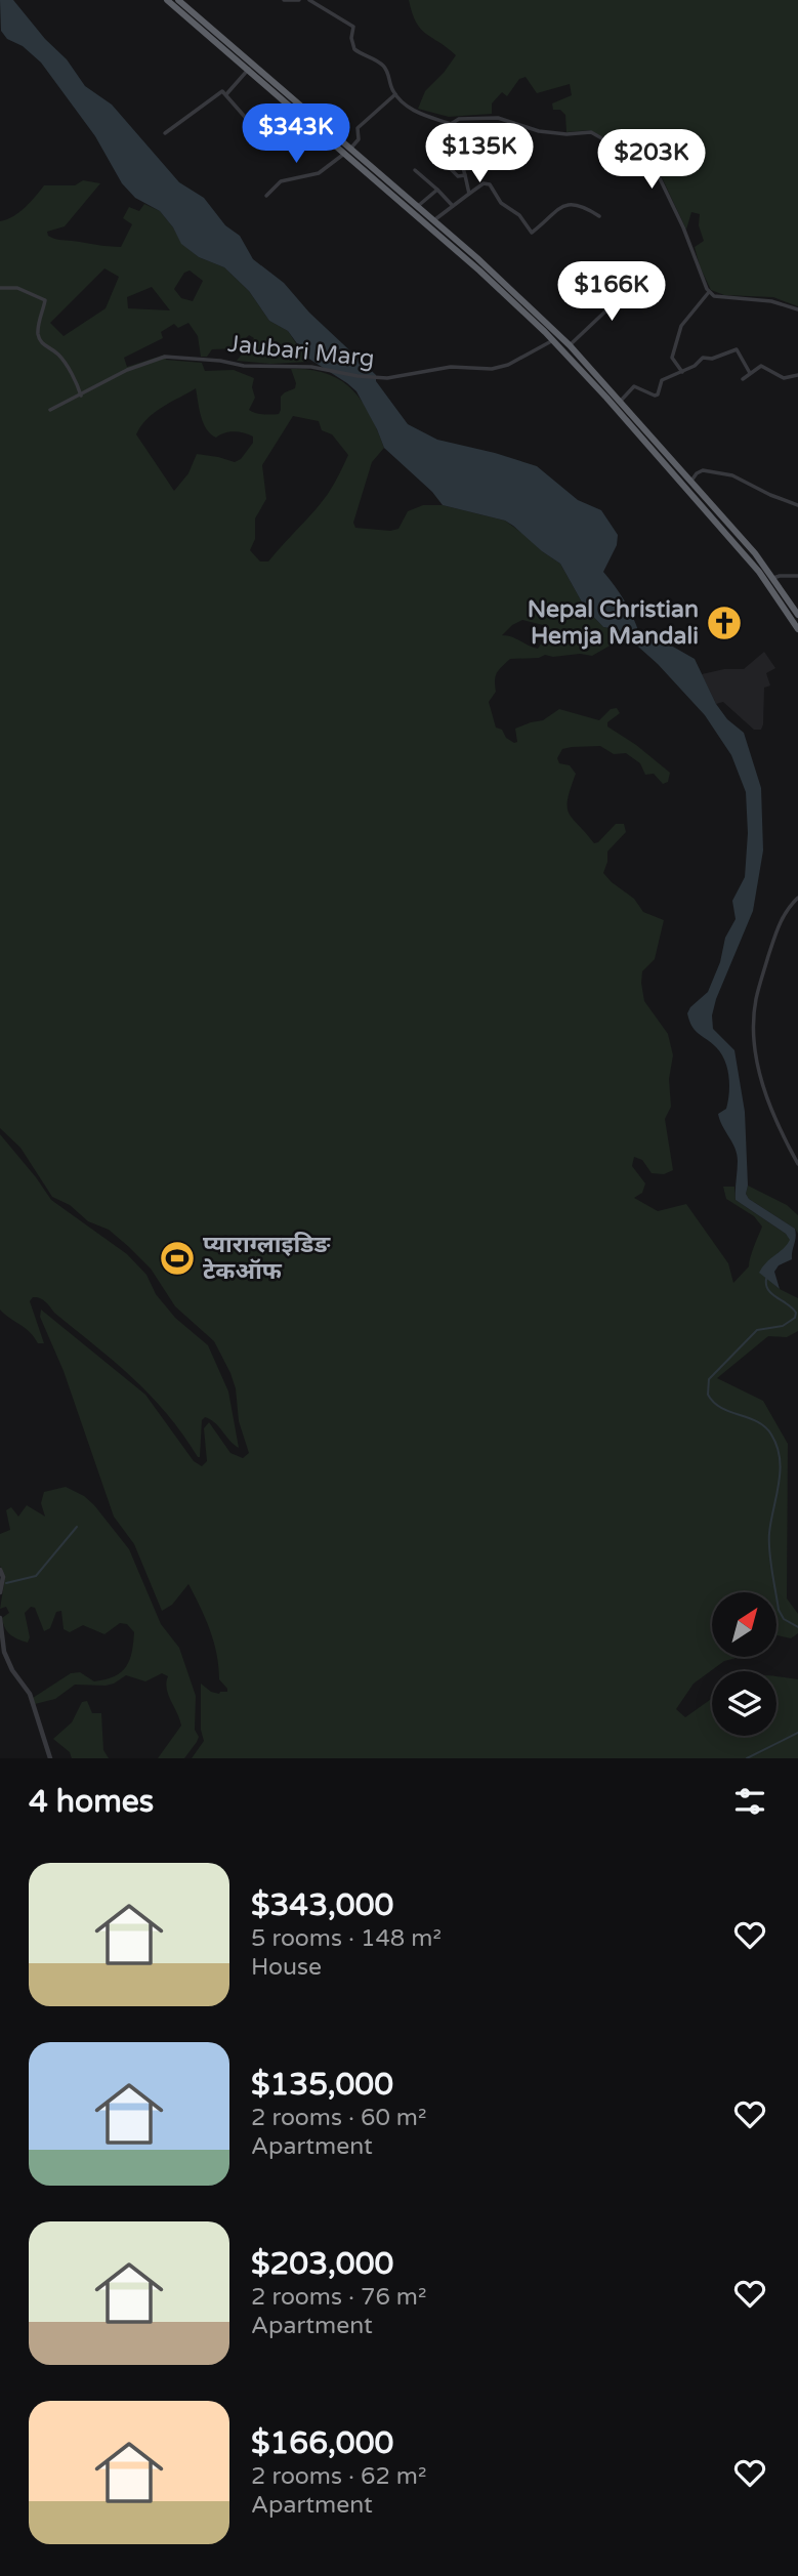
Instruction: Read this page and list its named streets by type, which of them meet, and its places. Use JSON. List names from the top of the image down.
{
  "streets": {
    "street": ["Jaubari Marg"]
  },
  "places": {
    "church": ["Nepal Christian Hemja Mandali"],
    "sports": ["प्याराग्लाइडिङ टेकऑफ"]
  },
  "north": "top right",
  "page": {
    "price": [
      "$343K",
      "$135K",
      "$203K",
      "$166K"
    ],
    "heading": "4 homes",
    "list": [
      {
        "name": "$343,000",
        "note": "5 rooms · 148 m² · House"
      },
      {
        "name": "$135,000",
        "note": "2 rooms · 60 m² · Apartment"
      },
      {
        "name": "$203,000",
        "note": "2 rooms · 76 m² · Apartment"
      },
      {
        "name": "$166,000",
        "note": "2 rooms · 62 m² · Apartment"
      }
    ]
  }
}
